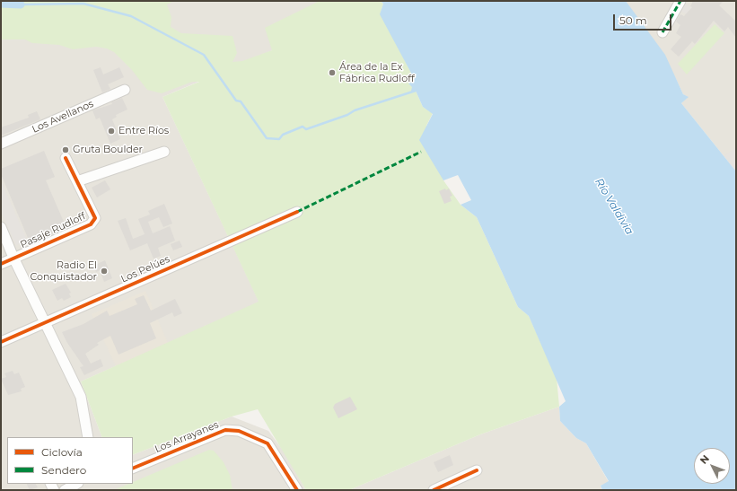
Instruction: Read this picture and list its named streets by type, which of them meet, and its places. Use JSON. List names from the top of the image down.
{
  "streets": {
    "street": [
      "Los Avellanos",
      "Pasaje Rudloff",
      "Los Pelúes",
      "Los Arrayanes"
    ]
  },
  "water": ["Río Valdivia"],
  "places": [
    "Área de la Ex Fábrica Rudloff",
    "Entre Ríos",
    "Gruta Boulder",
    "Radio El Conquistador"
  ],
  "legend": ["Ciclovía", "Sendero"],
  "scale_bar": "50 m",
  "north": "top left"
}
